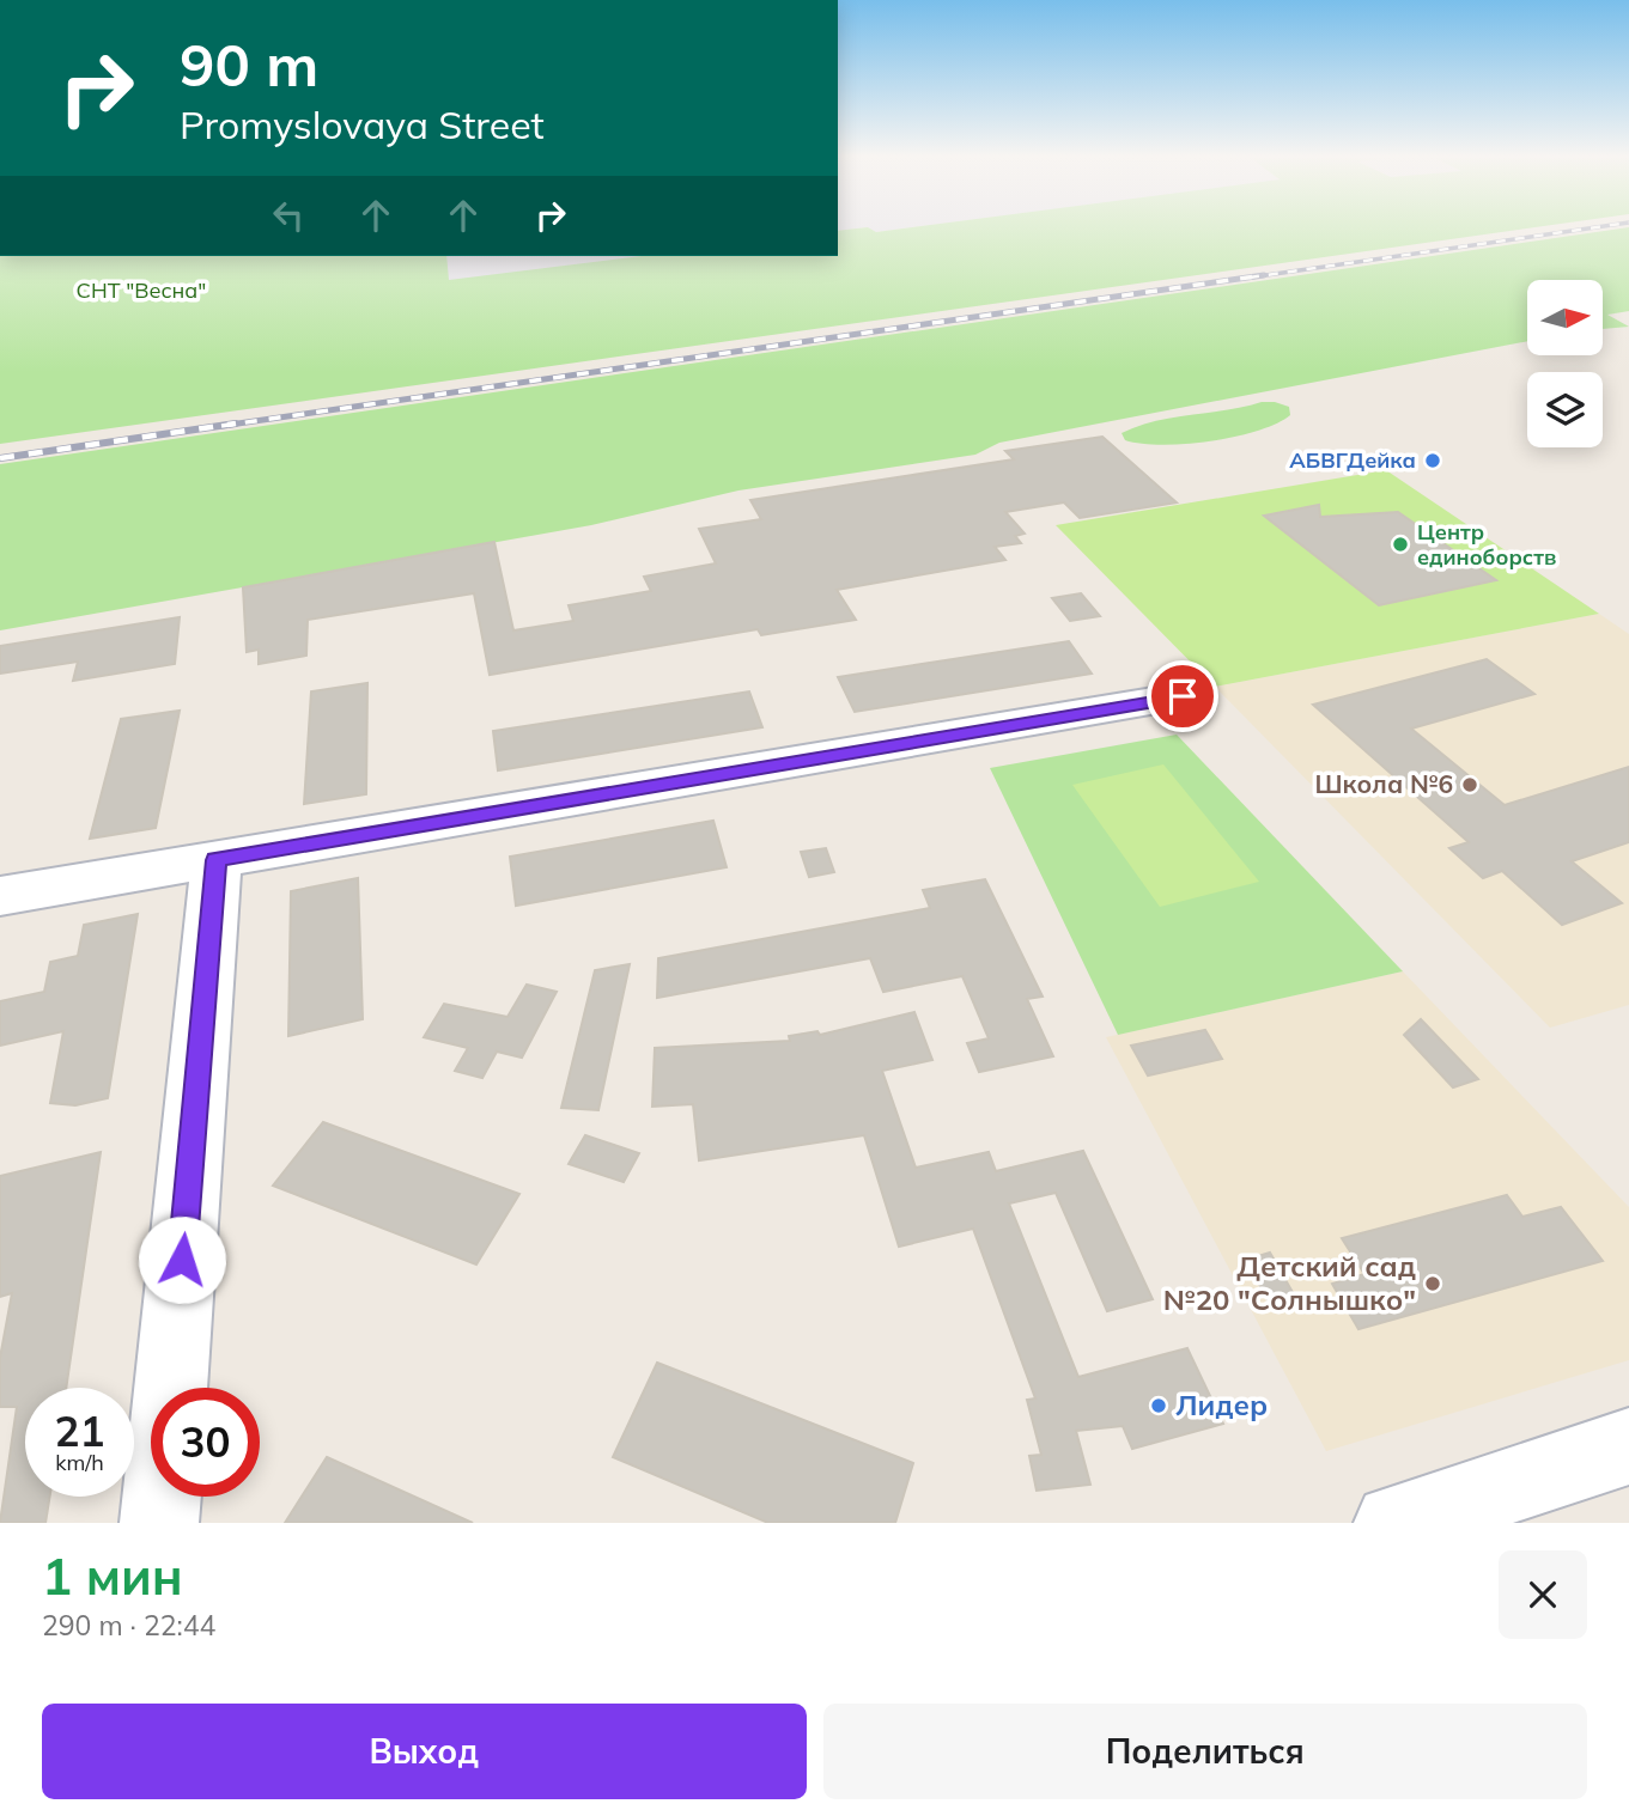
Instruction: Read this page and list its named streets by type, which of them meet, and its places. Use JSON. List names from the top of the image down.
{
  "parks": ["СНТ \"Весна\""],
  "places": [
    "АБВГДейка",
    "Центр единоборств",
    "Школа №6",
    "Детский сад №20 \"Солнышко\"",
    "Лидер"
  ],
  "north": "right",
  "page": {
    "turn": ["90 m", "Promyslovaya Street"],
    "speed": "21 km/h",
    "limit": "30",
    "heading": ["1 мин", "290 m · 22:44"],
    "buttons": ["Выход", "Поделиться"]
  }
}
